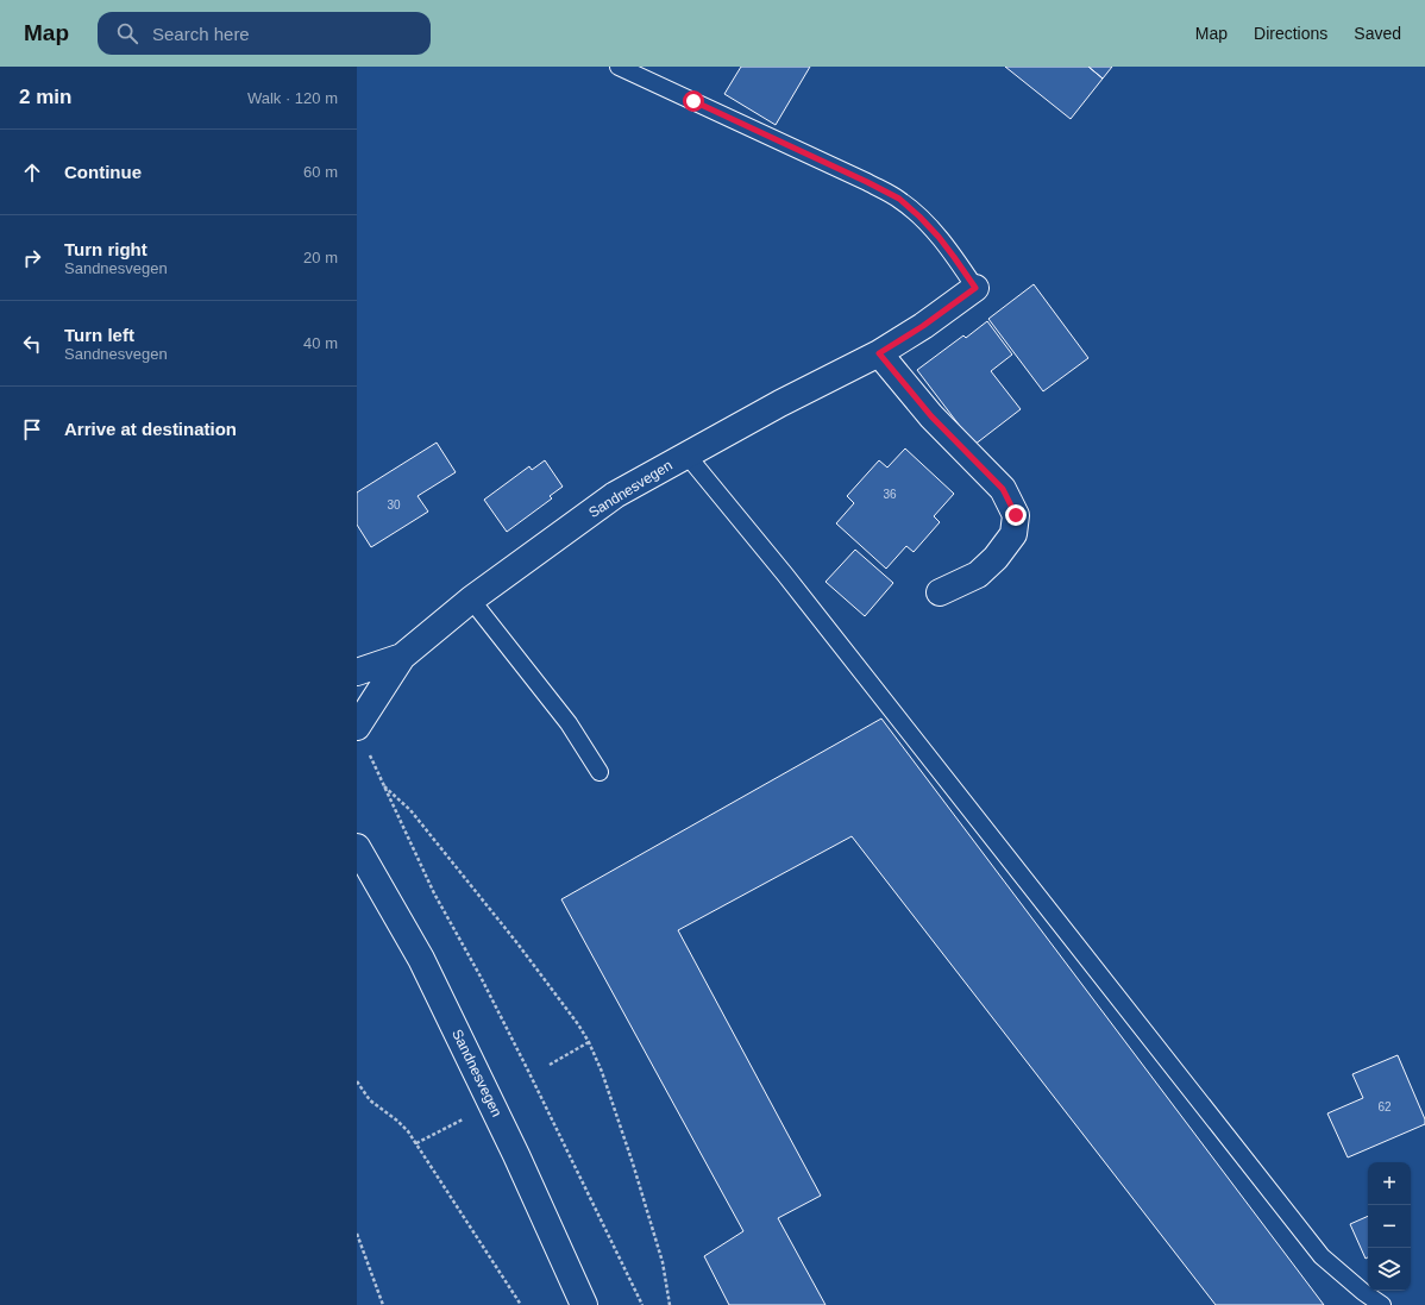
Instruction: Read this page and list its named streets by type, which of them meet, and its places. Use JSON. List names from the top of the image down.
{
  "streets": {
    "street": ["Sandnesvegen"]
  },
  "house_numbers": ["36", "30", "62"],
  "page": {
    "header": "Map",
    "search": "Search here",
    "nav": ["Map", "Directions", "Saved"],
    "heading": ["2 min", "Walk · 120 m"],
    "list": [
      ["Continue", "60 m"],
      ["Turn right", "Sandnesvegen", "20 m"],
      ["Turn left", "Sandnesvegen", "40 m"],
      "Arrive at destination"
    ],
    "map_buttons": ["+", "−"]
  }
}
